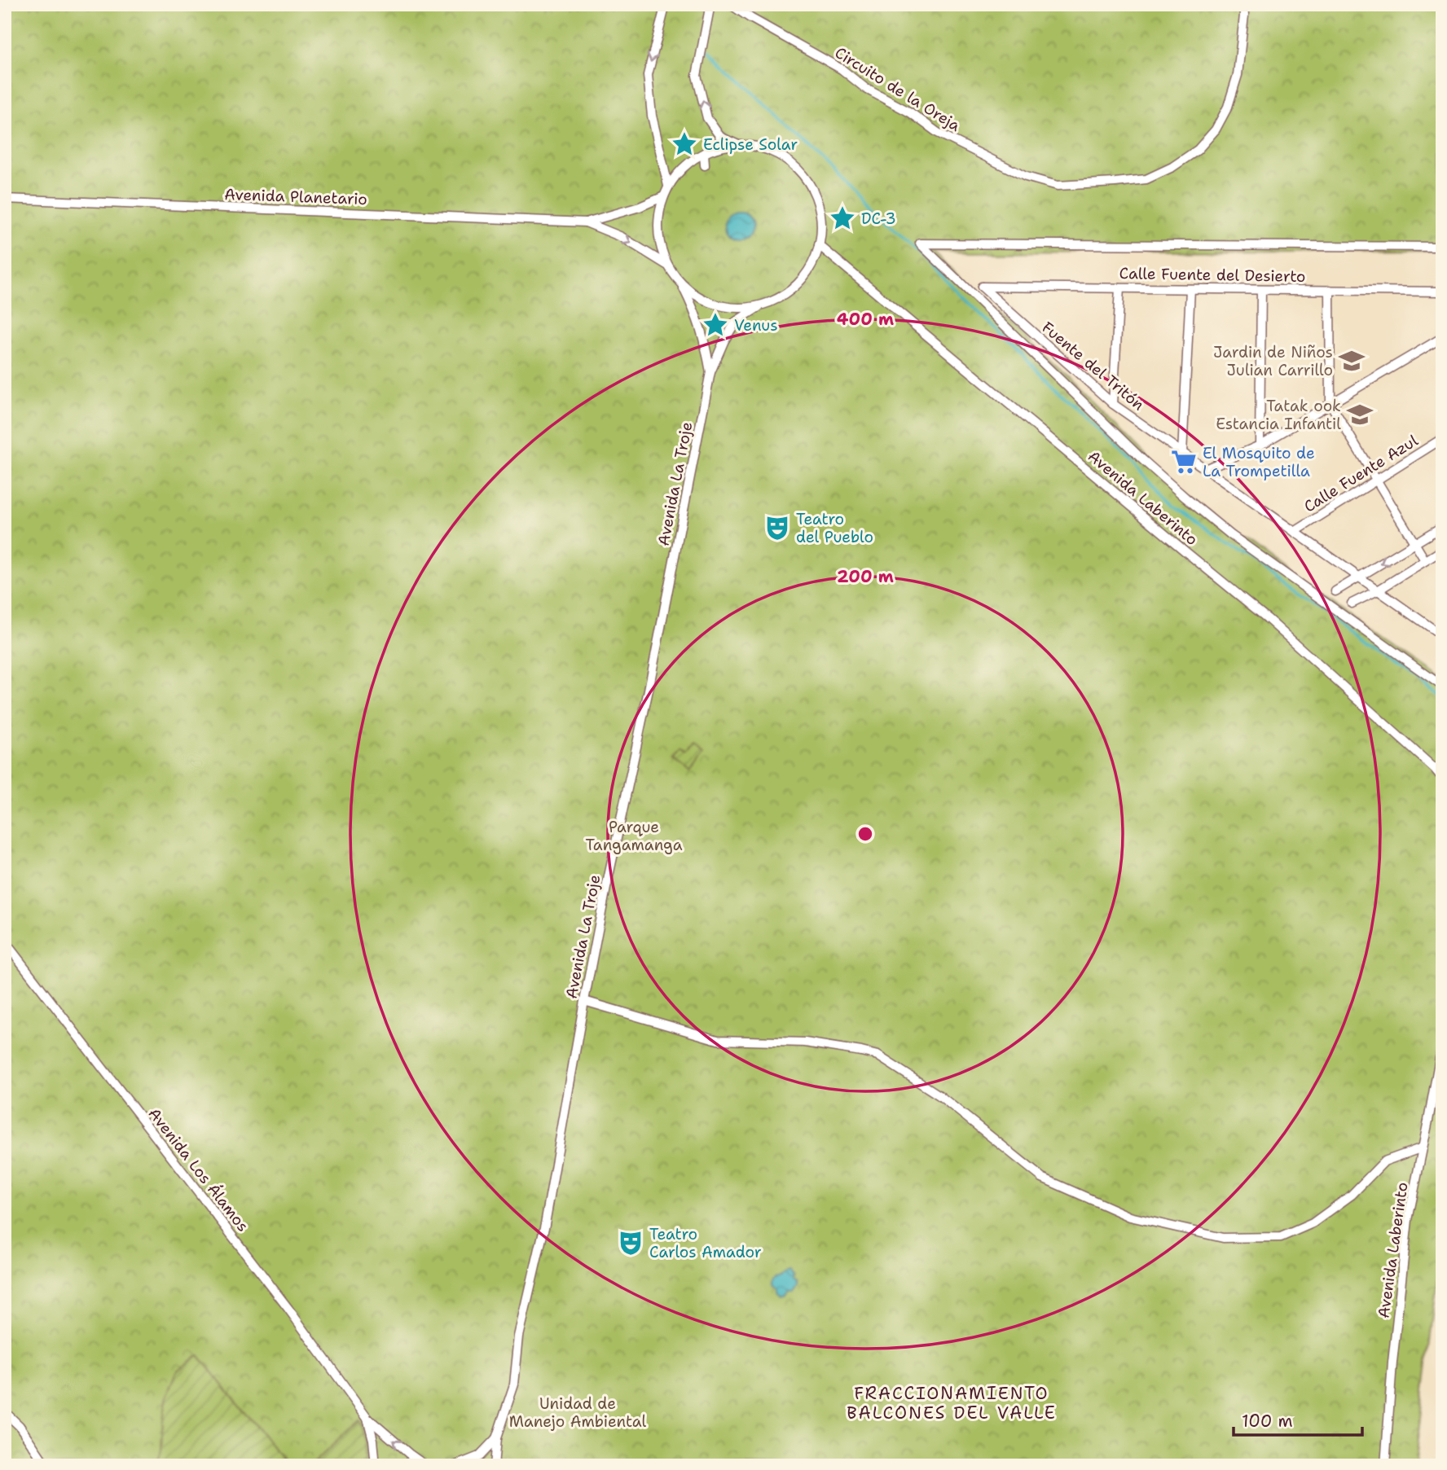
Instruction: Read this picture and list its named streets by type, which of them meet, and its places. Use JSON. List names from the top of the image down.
{
  "streets": {
    "street": [
      "Circuito de la Oreja",
      "Avenida Planetario",
      "Calle Fuente del Desierto",
      "Fuente del Tritón",
      "Calle Fuente Azul",
      "Avenida La Troje",
      "Avenida Laberinto",
      "Avenida Los Álamos"
    ]
  },
  "crossings": [
    ["Avenida Planetario", "Avenida La Troje"],
    ["Avenida Planetario", "Avenida Laberinto"],
    ["Calle Fuente del Desierto", "Fuente del Tritón"],
    ["Fuente del Tritón", "Calle Fuente Azul"],
    ["Avenida La Troje", "Avenida Laberinto"]
  ],
  "districts": ["FRACCIONAMIENTO BALCONES DEL VALLE"],
  "parks": ["Parque Tangamanga", "Unidad de Manejo Ambiental"],
  "places": {
    "place": ["Eclipse Solar", "DC-3", "Venus"],
    "school or university": ["Jardin de Niños Julian Carrillo", "Tatak ook Estancia Infantil"],
    "supermarket": ["El Mosquito de La Trompetilla"],
    "theatre": ["Teatro del Pueblo", "Teatro Carlos Amador"]
  },
  "scale_bar": "100 m",
  "rings": ["400 m", "200 m"]
}
